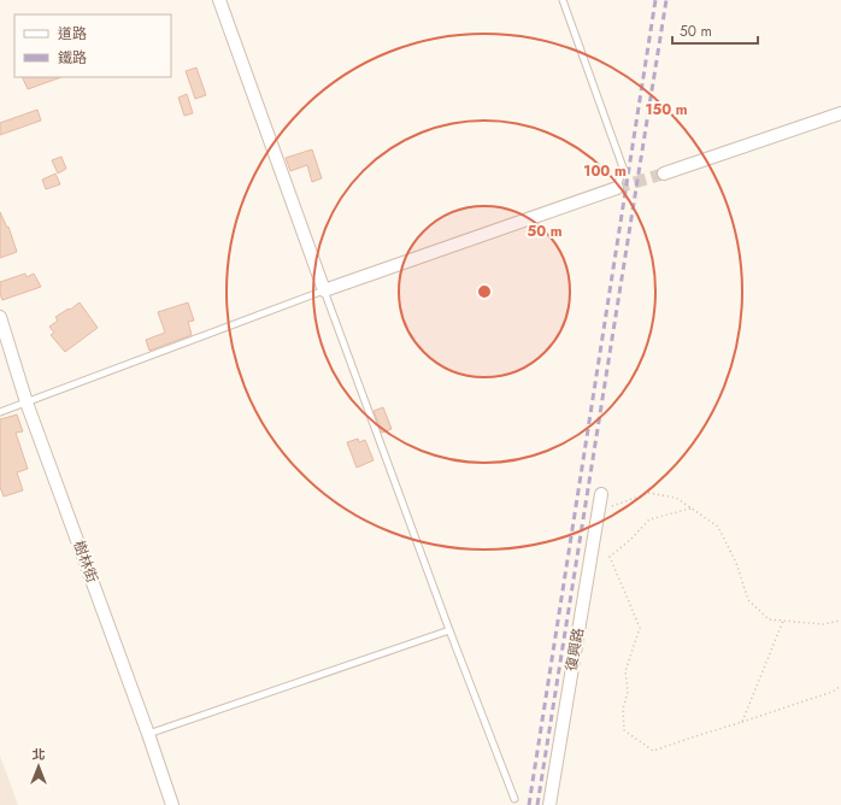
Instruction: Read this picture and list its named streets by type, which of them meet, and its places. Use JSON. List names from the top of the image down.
{
  "streets": {
    "street": ["樹林街", "復興路"]
  },
  "legend": ["道路", "鐵路"],
  "scale_bar": "50 m",
  "north": "top",
  "rings": ["150 m", "100 m", "50 m"]
}
